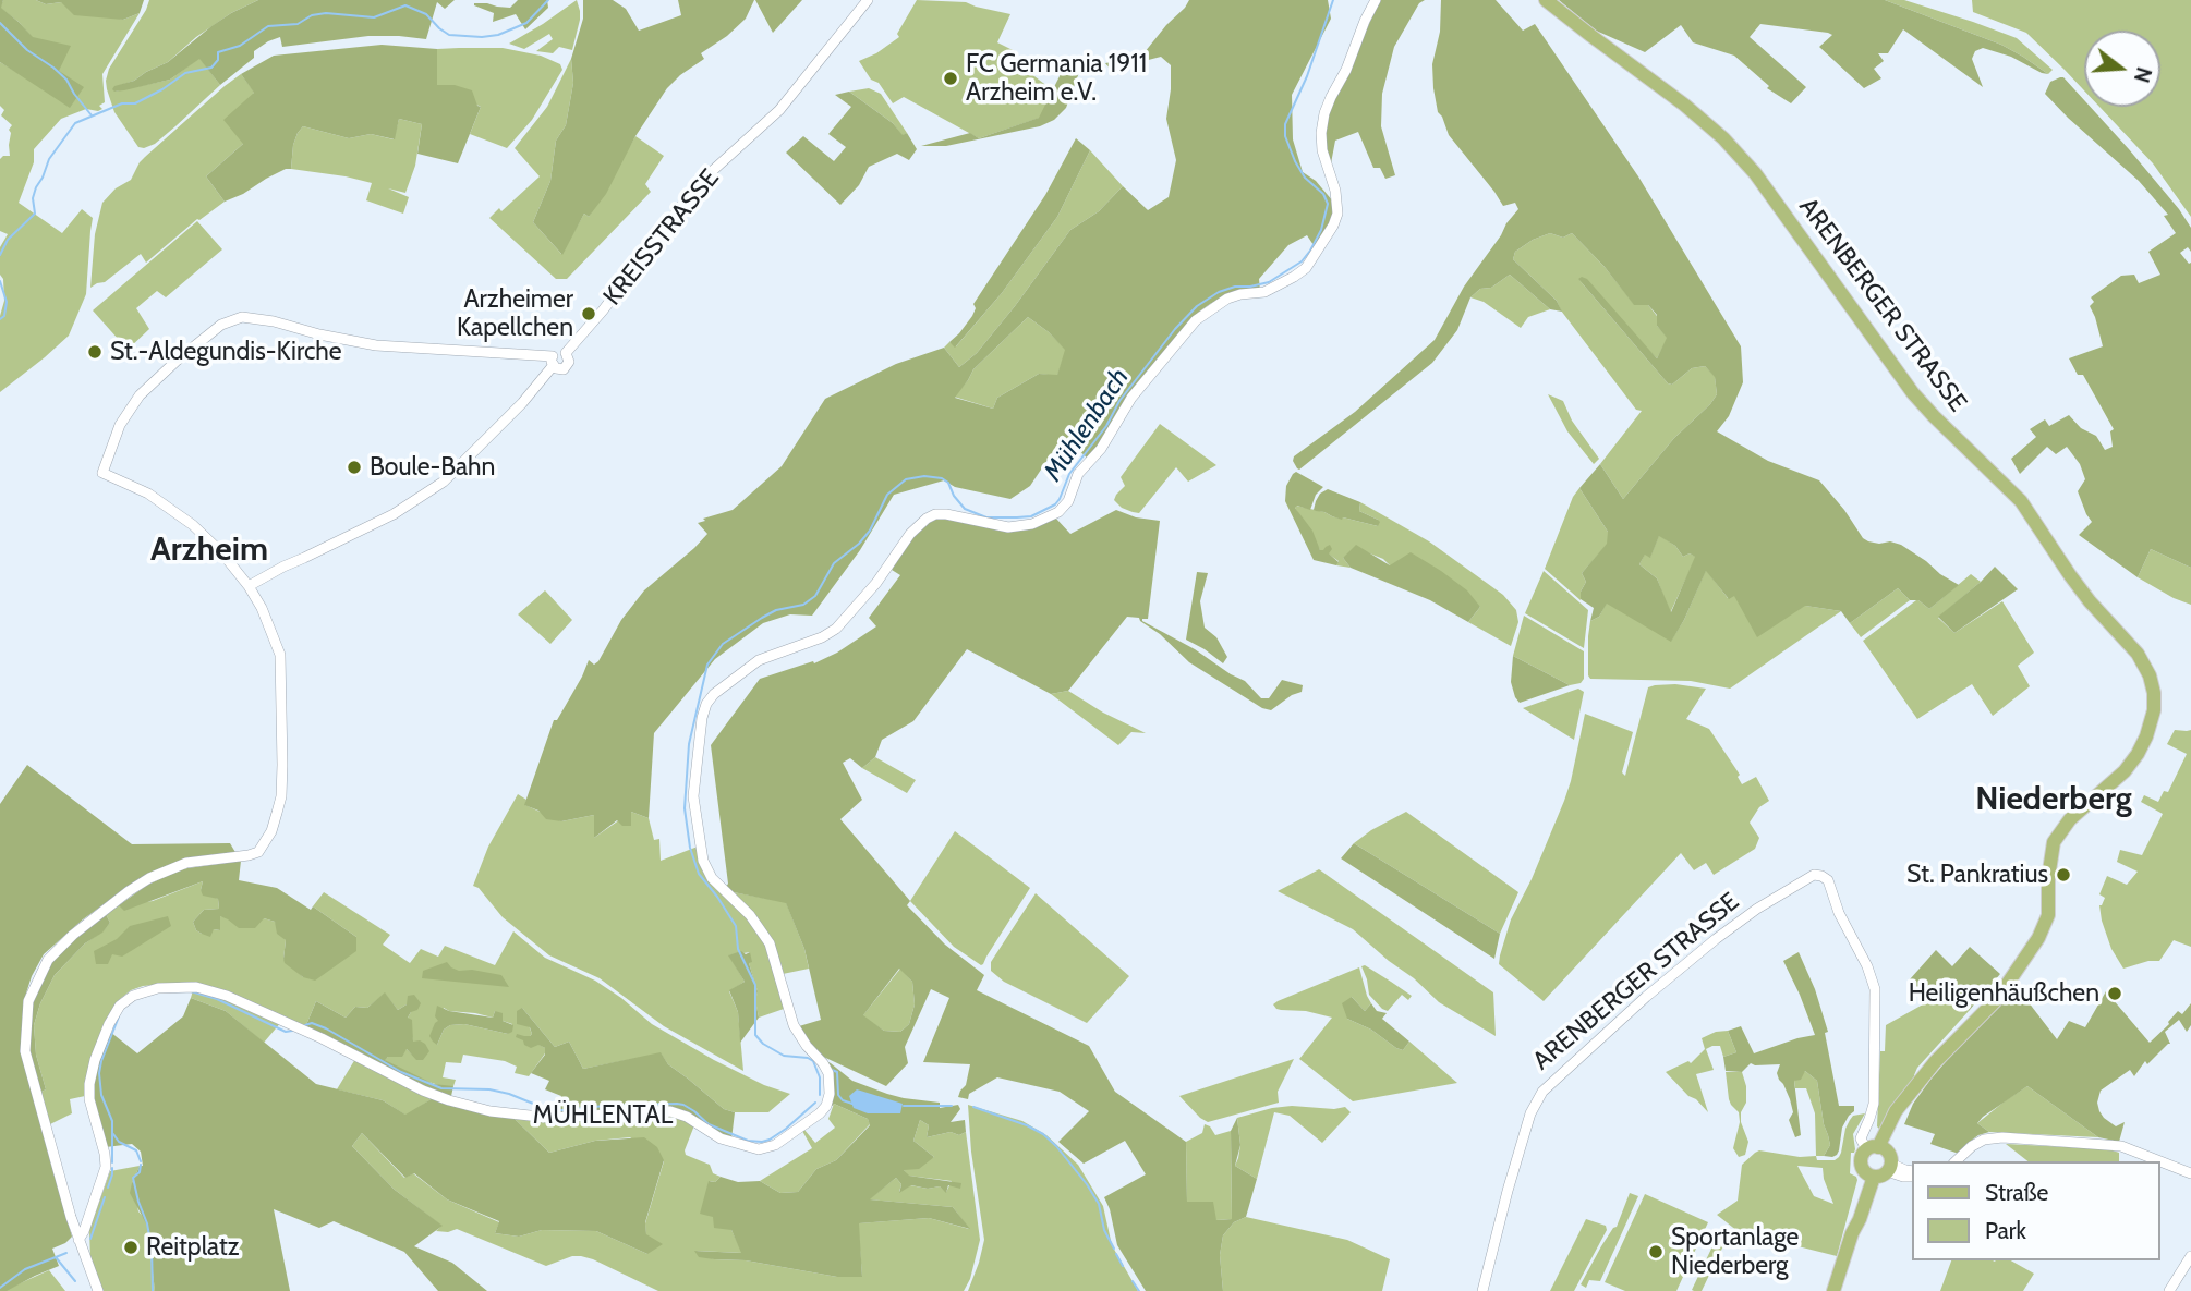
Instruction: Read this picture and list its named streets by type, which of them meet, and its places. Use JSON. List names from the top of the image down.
{
  "streets": {
    "main road": ["ARENBERGER STRASSE"],
    "street": ["KREISSTRASSE", "MÜHLENTAL"]
  },
  "districts": ["Arzheim", "Niederberg"],
  "water": ["Mühlenbach"],
  "places": [
    "FC Germania 1911 Arzheim e.V.",
    "Arzheimer Kapellchen",
    "St.-Aldegundis-Kirche",
    "Boule-Bahn",
    "St. Pankratius",
    "Heiligenhäußchen",
    "Reitplatz",
    "Sportanlage Niederberg"
  ],
  "legend": ["Straße", "Park"],
  "north": "right"
}
